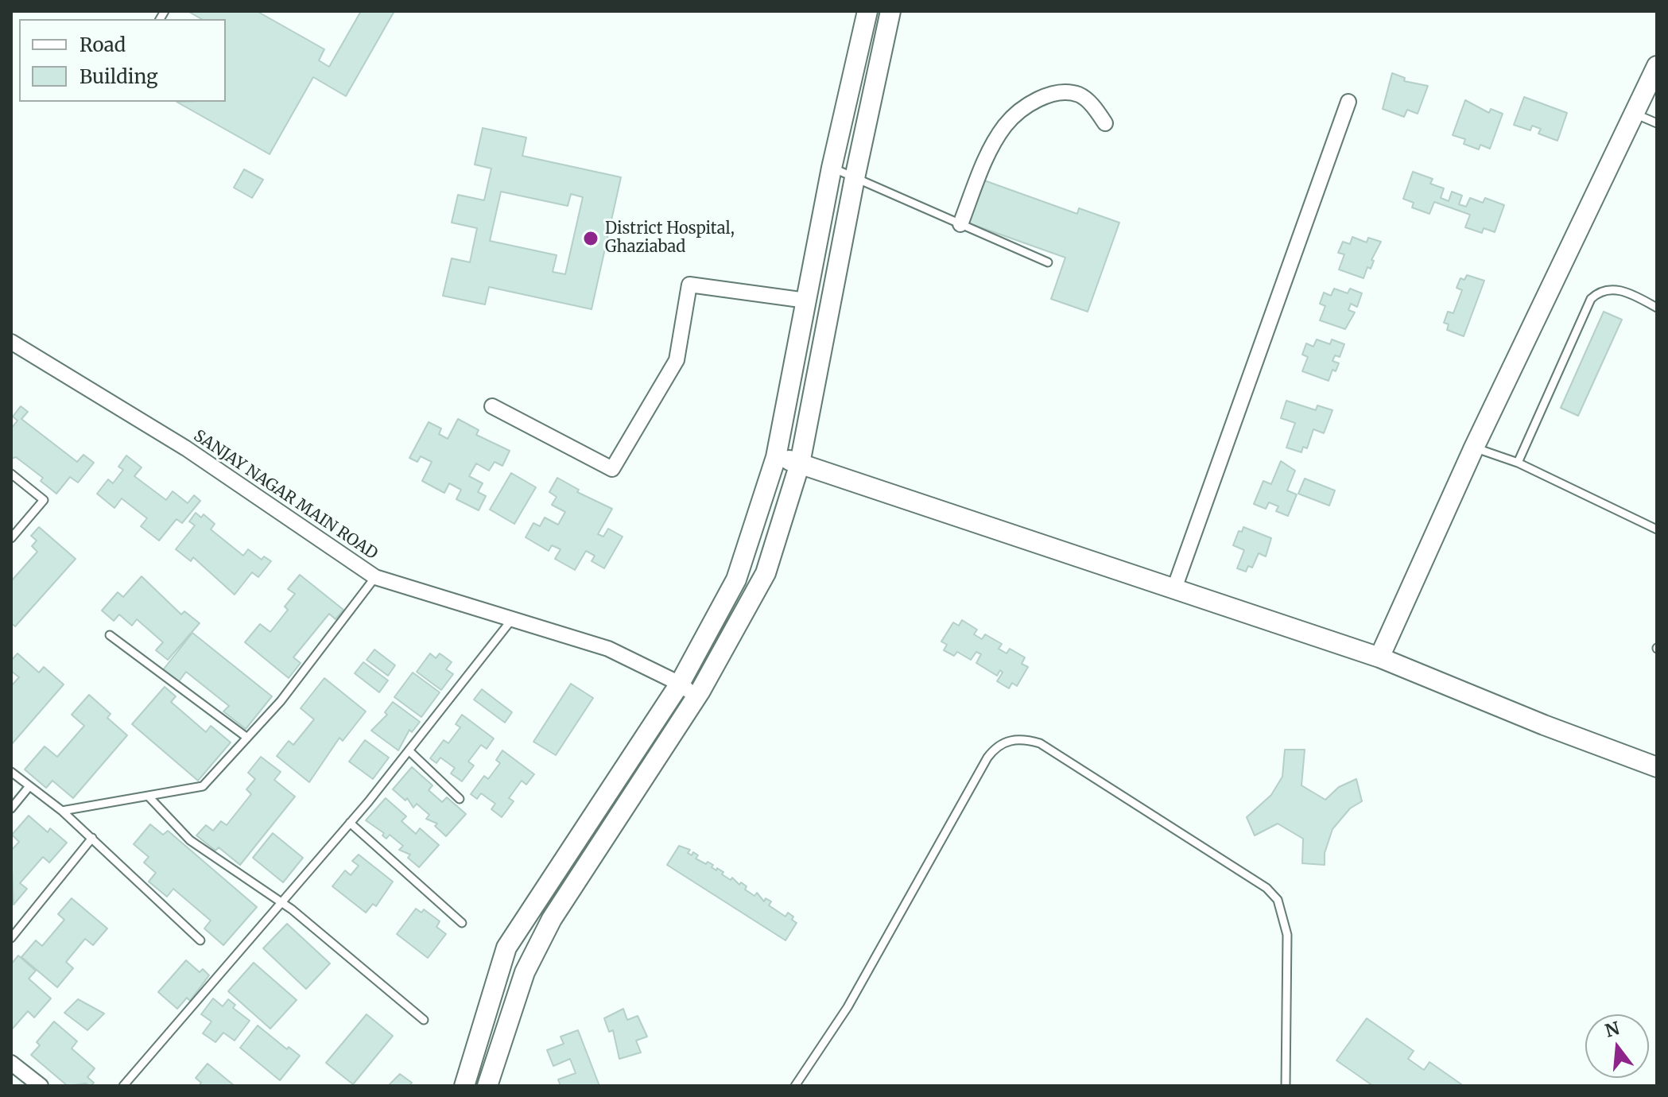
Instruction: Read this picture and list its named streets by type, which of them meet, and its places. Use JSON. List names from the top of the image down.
{
  "streets": {
    "street": ["SANJAY NAGAR MAIN ROAD"]
  },
  "places": ["District Hospital, Ghaziabad"],
  "legend": ["Road", "Building"],
  "north": "top"
}
